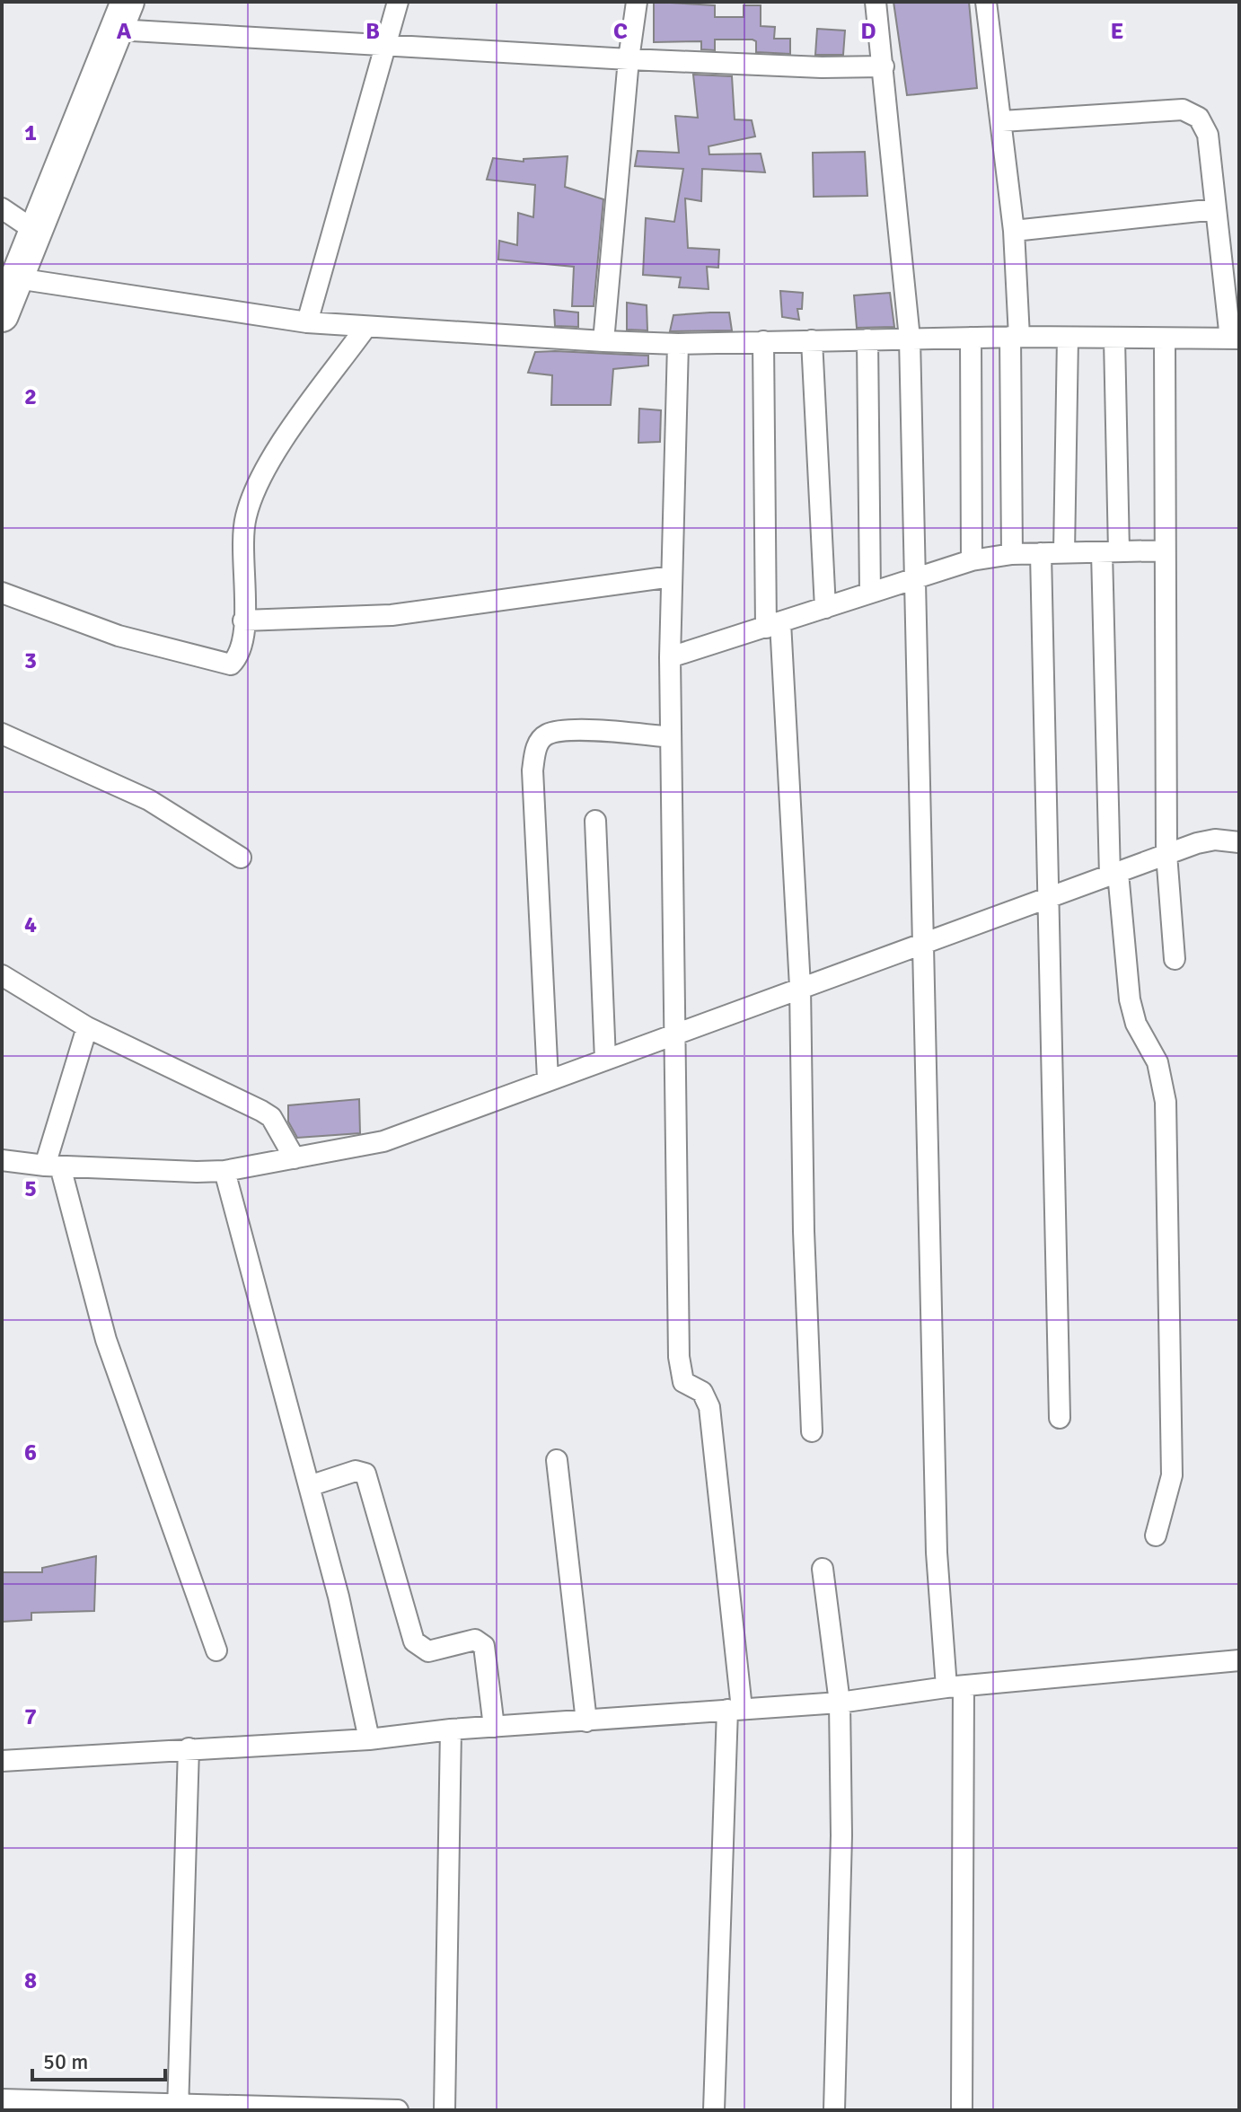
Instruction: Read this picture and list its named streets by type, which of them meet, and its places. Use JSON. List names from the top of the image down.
{
  "scale_bar": "50 m",
  "grid": {
    "columns": [
      "A",
      "B",
      "C",
      "D",
      "E"
    ],
    "rows": [
      "1",
      "2",
      "3",
      "4",
      "5",
      "6",
      "7",
      "8"
    ]
  }
}
